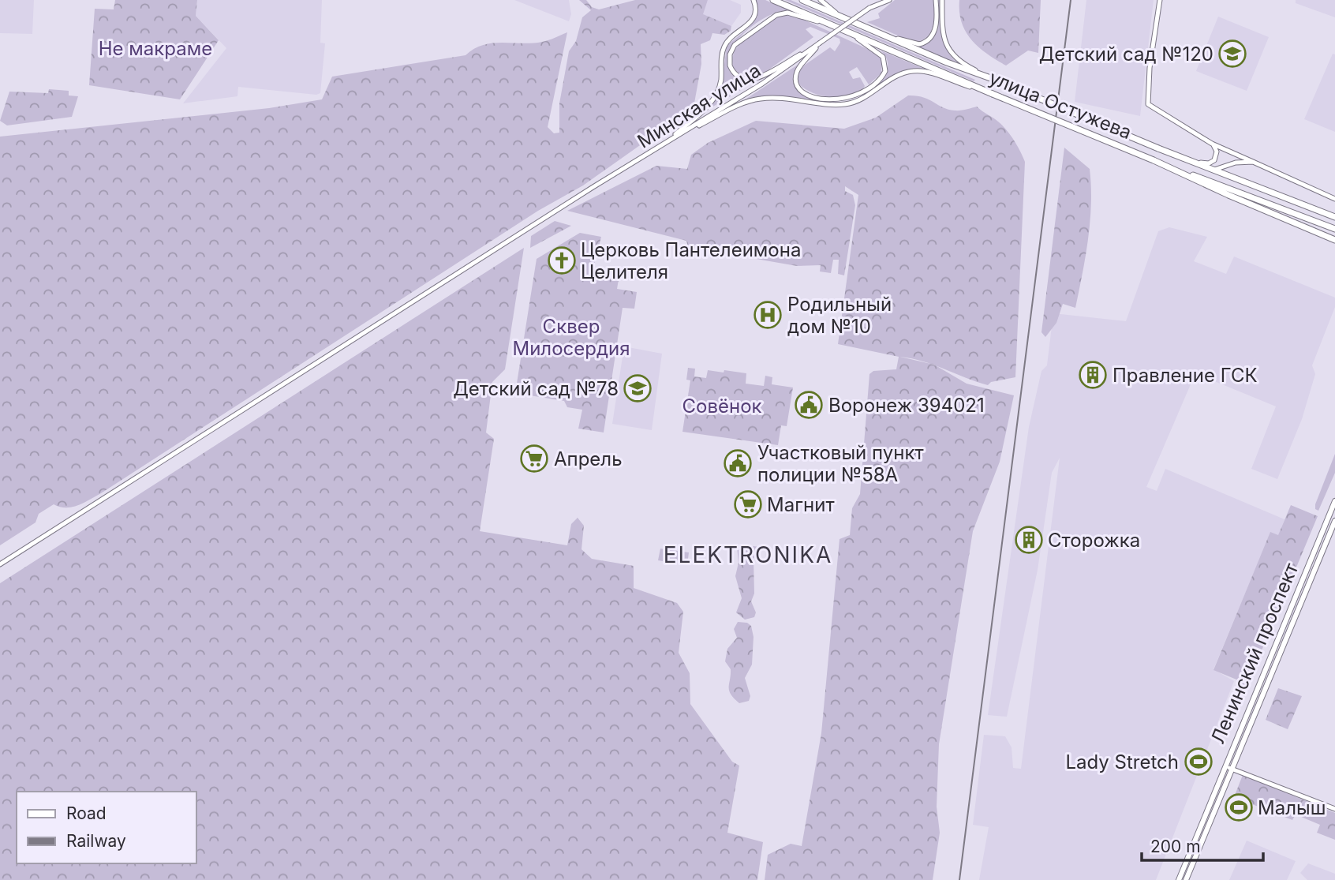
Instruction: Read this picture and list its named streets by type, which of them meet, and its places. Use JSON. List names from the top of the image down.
{
  "streets": {
    "main road": ["улица Остужева", "Ленинский проспект"],
    "street": ["Минская улица"]
  },
  "districts": ["ELEKTRONIKA"],
  "parks": ["Не макраме", "Сквер Милосердия", "Совёнок"],
  "places": {
    "school or university": ["Детский сад №120", "Детский сад №78"],
    "church": ["Церковь Пантелеимона Целителя"],
    "hospital": ["Родильный дом №10"],
    "building": ["Правление ГСК", "Сторожка"],
    "public building": ["Воронеж 394021", "Участковый пункт полиции №58А"],
    "supermarket": ["Апрель", "Магнит"],
    "sports": ["Lady Stretch", "Малыш"]
  },
  "legend": ["Road", "Railway"],
  "scale_bar": "200 m"
}
